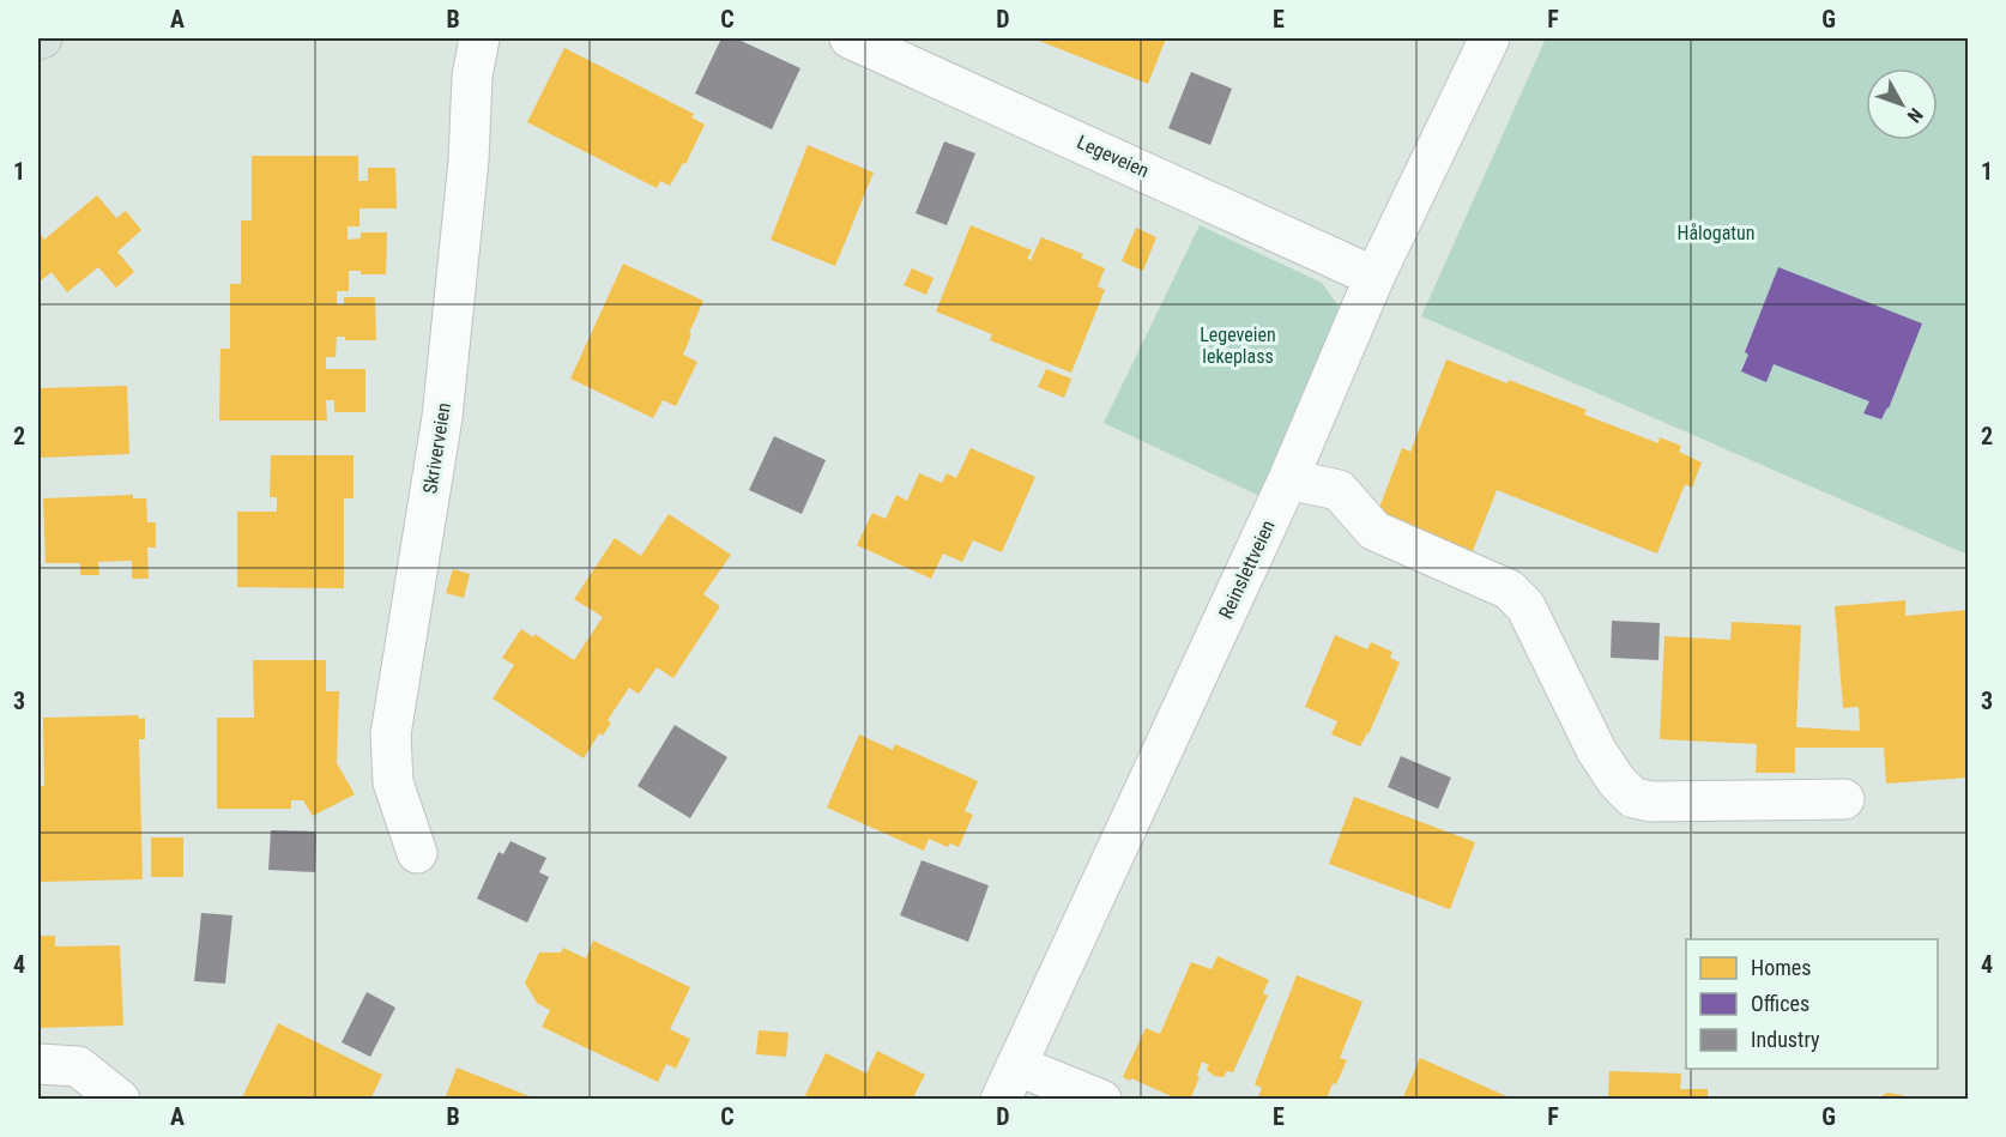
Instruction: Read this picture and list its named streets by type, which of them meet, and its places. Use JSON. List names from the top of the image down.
{
  "streets": {
    "street": ["Legeveien", "Skriverveien", "Reinslettveien"]
  },
  "crossings": [
    ["Legeveien", "Reinslettveien"]
  ],
  "parks": ["Hålogatun", "Legeveien lekeplass"],
  "legend": ["Homes", "Offices", "Industry"],
  "north": "bottom right",
  "grid": {
    "columns": [
      "A",
      "B",
      "C",
      "D",
      "E",
      "F",
      "G"
    ],
    "rows": [
      "1",
      "2",
      "3",
      "4"
    ]
  }
}
